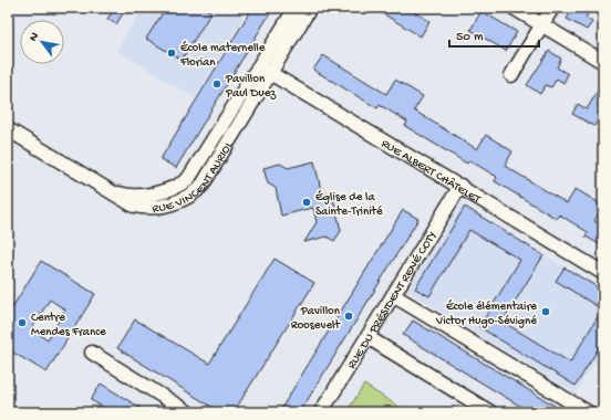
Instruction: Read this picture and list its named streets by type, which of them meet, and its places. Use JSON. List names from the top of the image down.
{
  "streets": {
    "street": ["RUE ALBERT CHÂTELET", "RUE VINCENT AURIOL", "RUE DU PRÉSIDENT RENÉ COTY"]
  },
  "crossings": [
    ["RUE ALBERT CHÂTELET", "RUE VINCENT AURIOL"],
    ["RUE ALBERT CHÂTELET", "RUE DU PRÉSIDENT RENÉ COTY"]
  ],
  "places": [
    "École maternelle Florian",
    "Pavillon Paul Duez",
    "Église de la Sainte-Trinité",
    "École élémentaire Victor Hugo-Sévigné",
    "Pavillon Roosevelt",
    "Centre Mendes France"
  ],
  "scale_bar": "50 m",
  "north": "top left"
}
